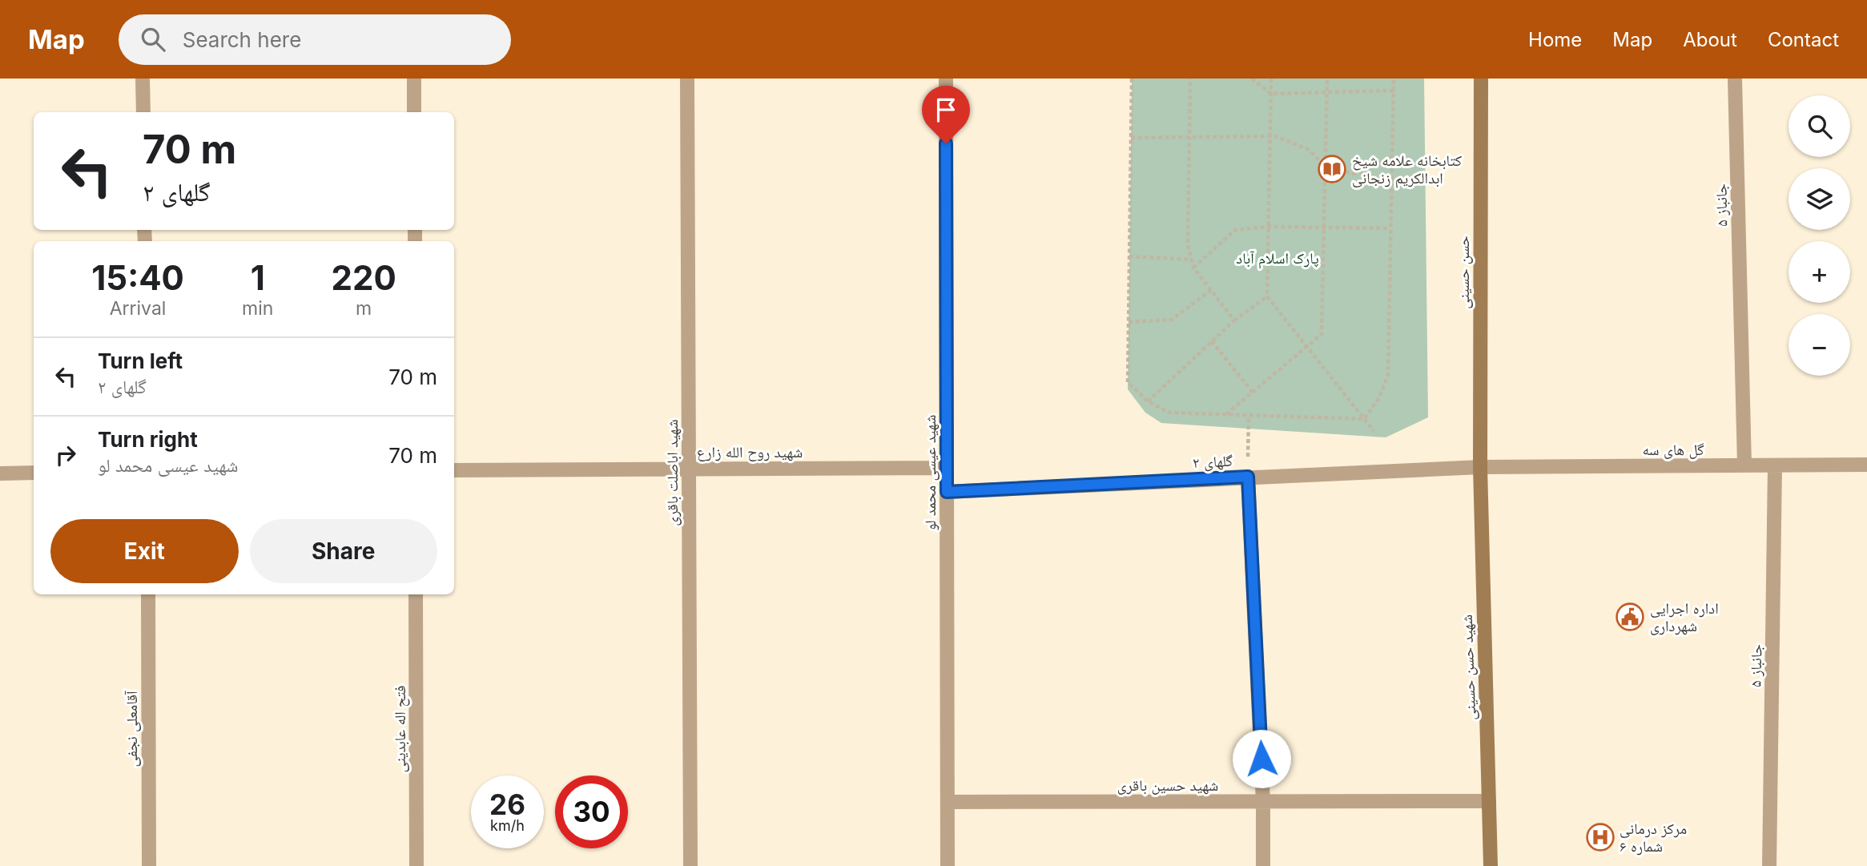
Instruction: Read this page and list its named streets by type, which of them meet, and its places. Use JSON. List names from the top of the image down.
{
  "streets": {
    "street": [
      "جانباز ۵",
      "حسن حسینی",
      "گل های سه",
      "شهید روح الله زارع",
      "گلهای ۲",
      "شهید اباصلت باقری",
      "شهید عیسی محمد لو",
      "شهید حسن حسینی",
      "آقامعلی نجفی",
      "فتح اله عابدینی",
      "شهید حسین باقری"
    ]
  },
  "crossings": [
    ["جانباز ۵", "گل های سه"],
    ["حسن حسینی", "گل های سه"],
    ["حسن حسینی", "گلهای ۲"],
    ["حسن حسینی", "شهید حسن حسینی"],
    ["گل های سه", "گلهای ۲"],
    ["گل های سه", "شهید حسن حسینی"],
    ["شهید روح الله زارع", "شهید اباصلت باقری"],
    ["شهید روح الله زارع", "شهید عیسی محمد لو"],
    ["گلهای ۲", "شهید عیسی محمد لو"],
    ["گلهای ۲", "شهید حسن حسینی"],
    ["شهید عیسی محمد لو", "شهید حسین باقری"],
    ["شهید حسن حسینی", "شهید حسین باقری"]
  ],
  "parks": ["پارک اسلام آباد"],
  "places": {
    "library": ["کتابخانه علامه شیخ ابدالکریم زنجانی"],
    "public building": ["اداره اجرایی شهرداری"],
    "hospital": ["مرکز درمانی شماره ۶"]
  },
  "page": {
    "header": "Map",
    "search": "Search here",
    "nav": [
      "Home",
      "Map",
      "About",
      "Contact"
    ],
    "map_buttons": ["+", "−"],
    "turn": ["70 m", "گلهای ۲"],
    "eta": [
      "15:40",
      "Arrival",
      "1",
      "min",
      "220",
      "m"
    ],
    "list": [
      {
        "name": "Turn left",
        "note": "گلهای ۲",
        "value": "70 m"
      },
      {
        "name": "Turn right",
        "note": "شهید عیسی محمد لو",
        "value": "70 m"
      }
    ],
    "buttons": ["Exit", "Share"],
    "speed": "26 km/h",
    "limit": "30"
  }
}
